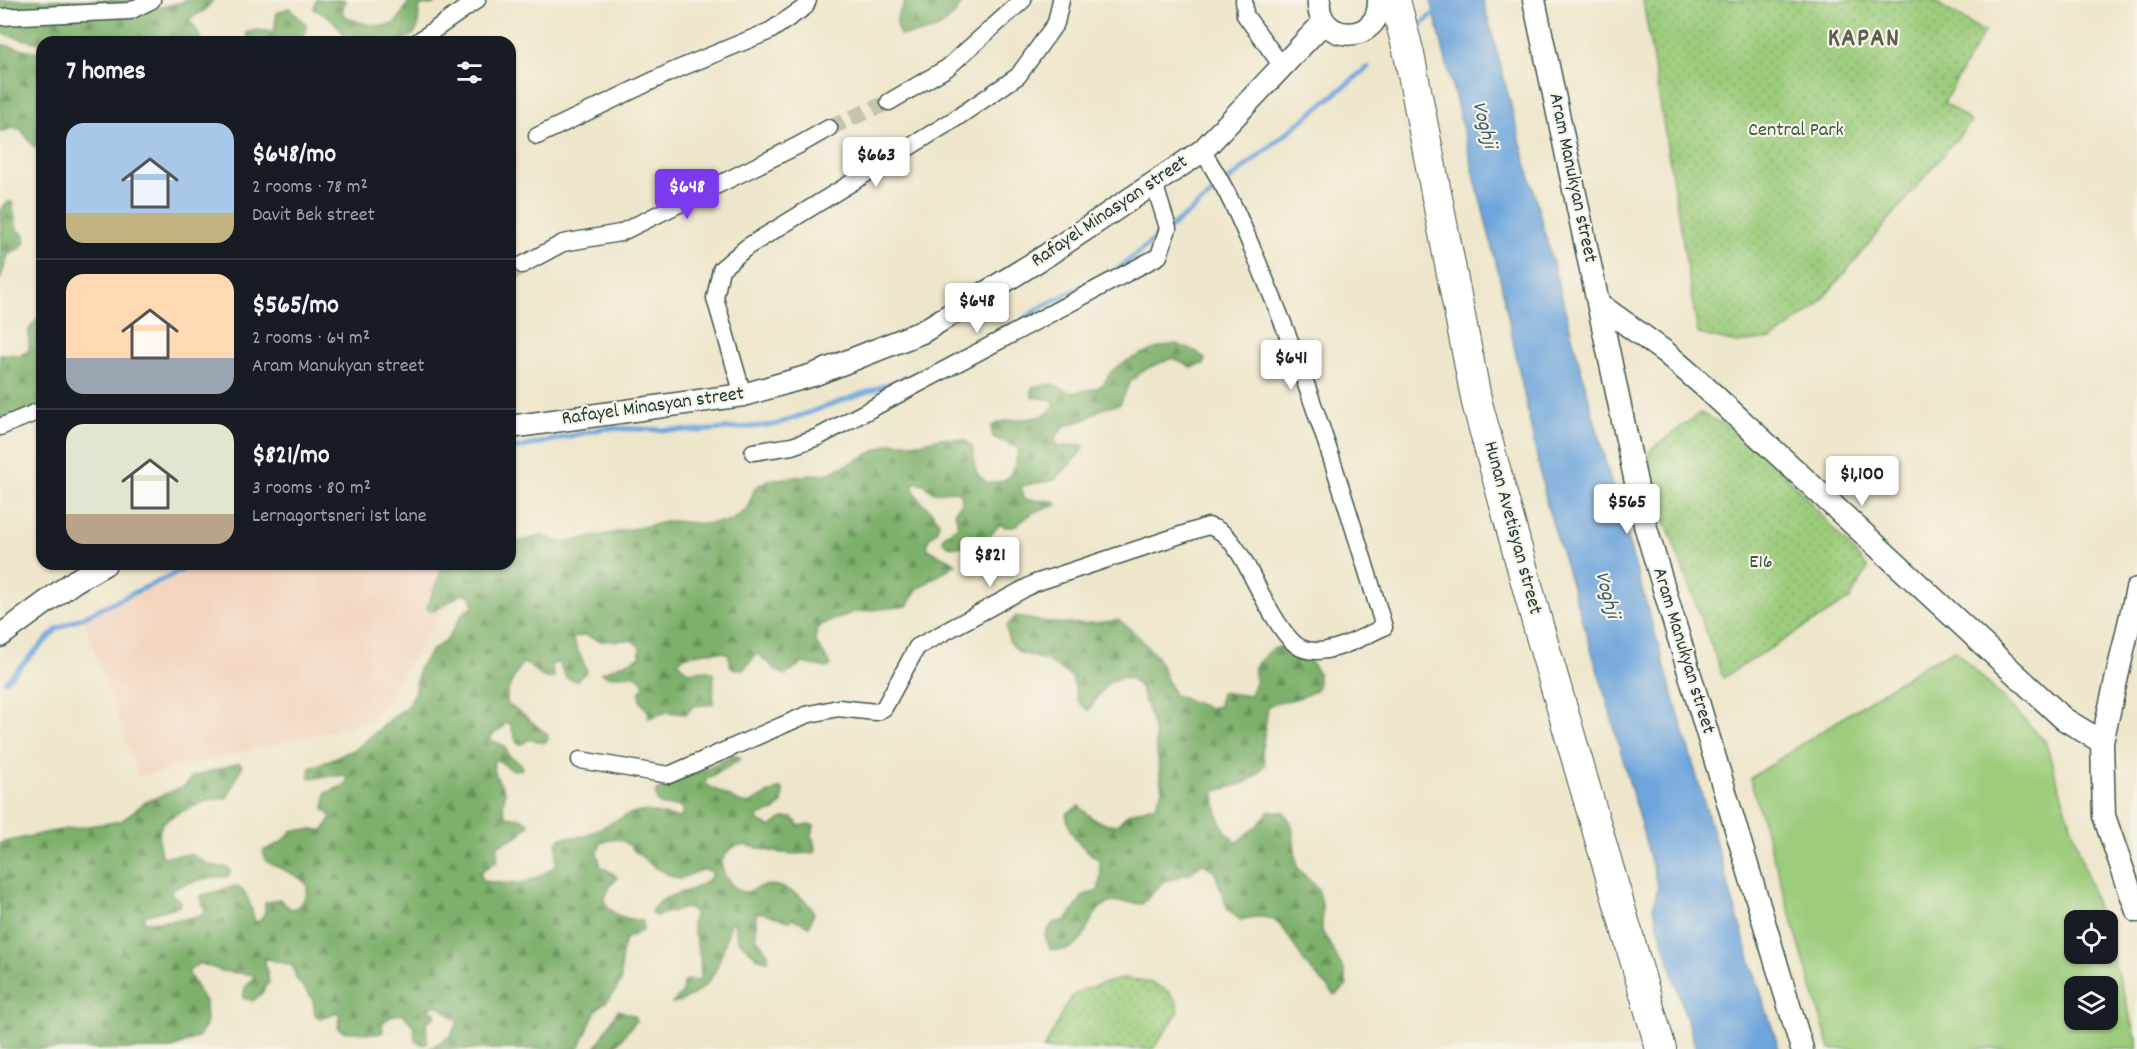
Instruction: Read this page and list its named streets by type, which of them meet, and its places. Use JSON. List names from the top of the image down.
{
  "streets": {
    "highway": ["Hunan Avetisyan street"],
    "street": ["Aram Manukyan street", "Rafayel Minasyan street"]
  },
  "districts": ["KAPAN"],
  "water": ["Voghji"],
  "parks": ["Central Park", "E16"],
  "page": {
    "heading": "7 homes",
    "list": [
      {
        "name": "$648/mo",
        "note": "2 rooms · 78 m² · Davit Bek street"
      },
      {
        "name": "$565/mo",
        "note": "2 rooms · 64 m² · Aram Manukyan street"
      },
      {
        "name": "$821/mo",
        "note": "3 rooms · 80 m² · Lernagortsneri 1st lane"
      }
    ],
    "price": [
      "$663",
      "$648",
      "$648",
      "$641",
      "$1,100",
      "$565",
      "$821"
    ]
  }
}
